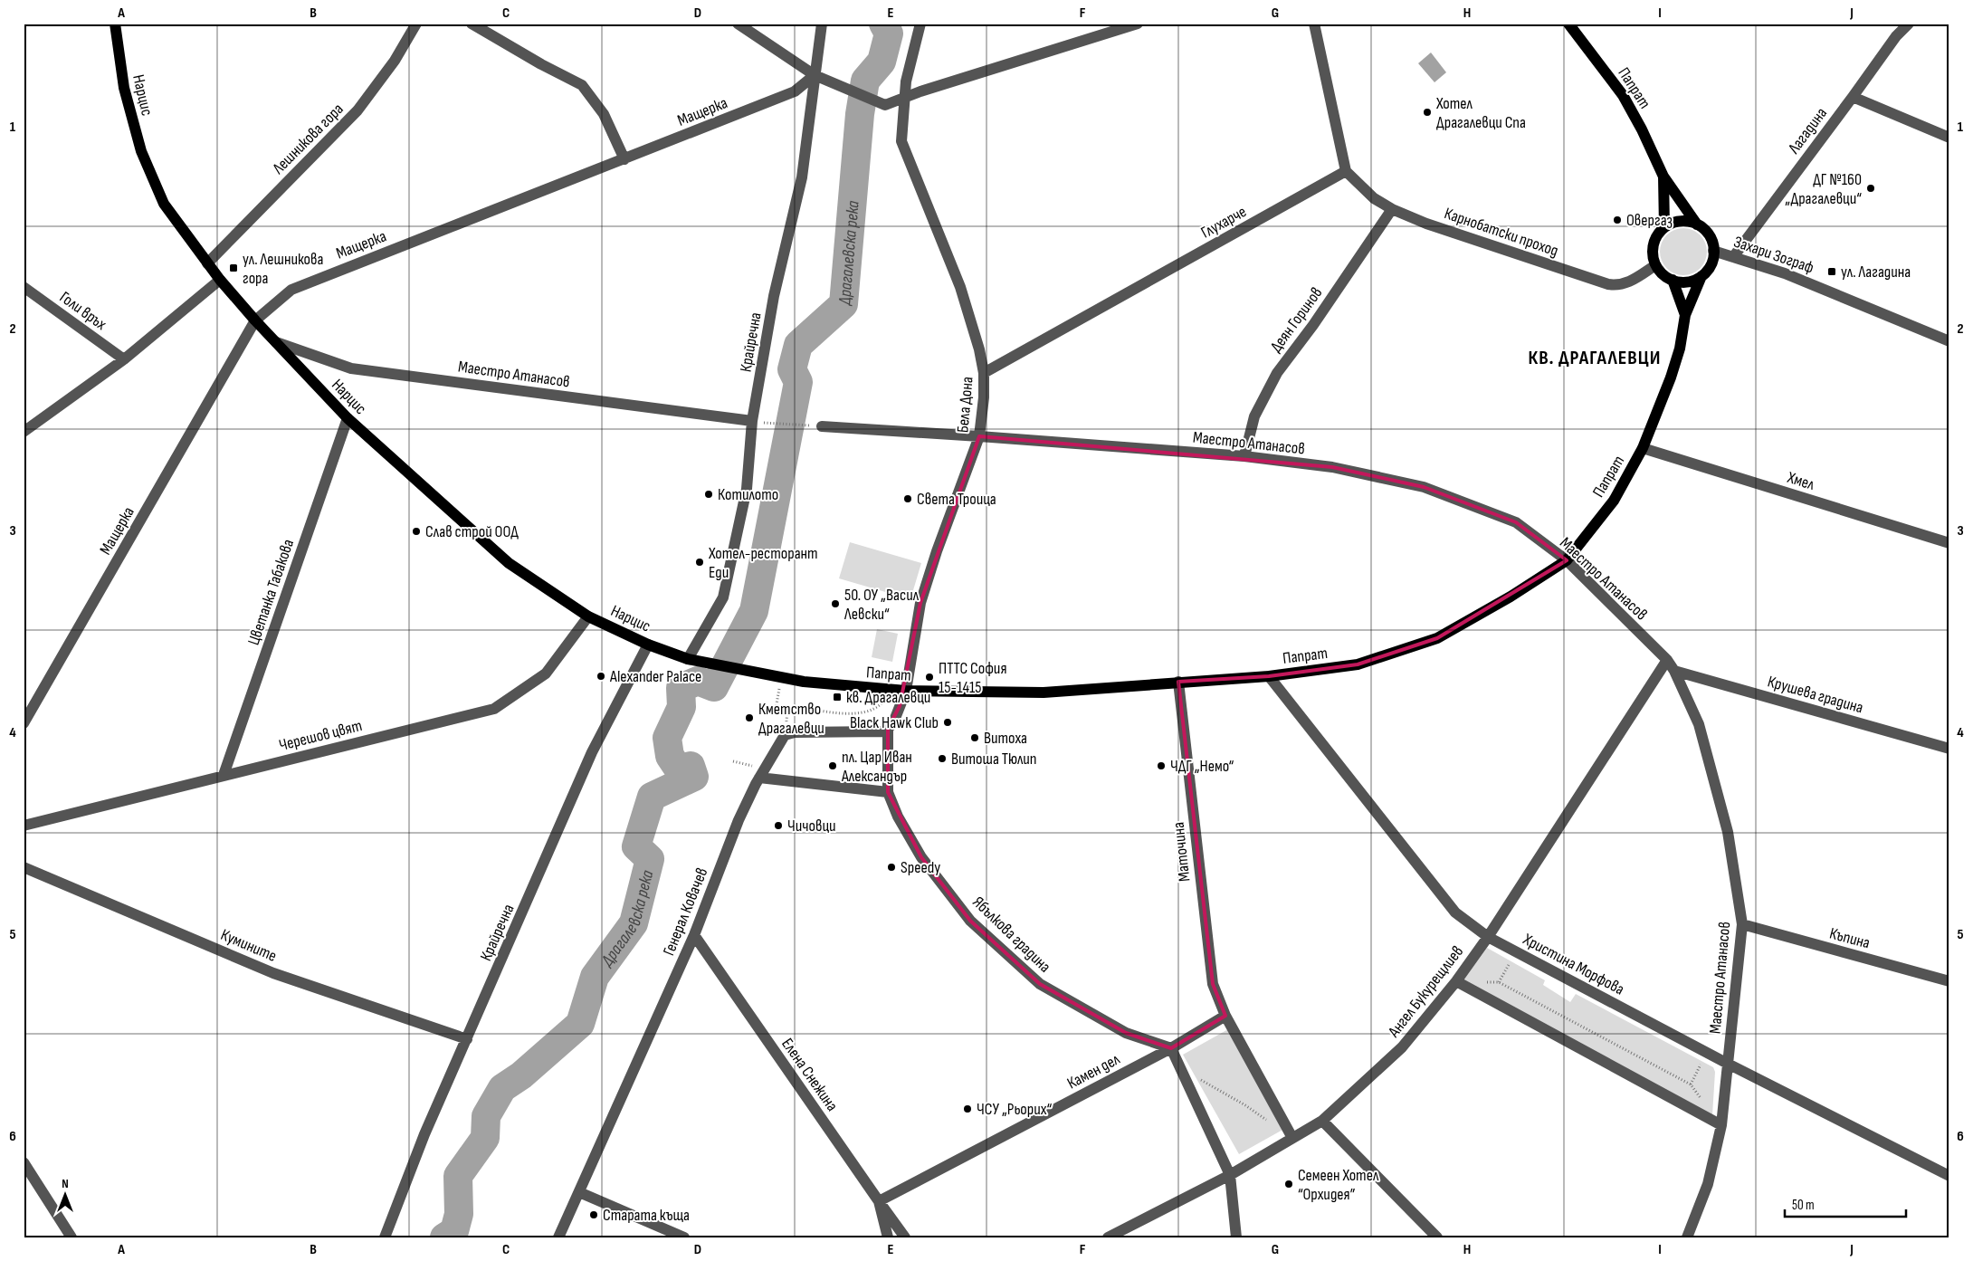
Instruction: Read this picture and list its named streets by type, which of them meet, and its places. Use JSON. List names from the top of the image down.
{
  "streets": {
    "main road": ["Папрат", "Нарцис"],
    "street": [
      "Мащерка",
      "Лагадина",
      "Лешникова гора",
      "Глухарче",
      "Карнобатски проход",
      "Захари Зограф",
      "Голи връх",
      "Деян Горинов",
      "Крайречна",
      "Маестро Атанасов",
      "Бела Дона",
      "Хмел",
      "Цветанка Табакова",
      "Крушева градина",
      "Черешов цвят",
      "Маточина",
      "Генерал Ковачев",
      "Ябълкова градина",
      "Къпина",
      "Кумините",
      "Христина Морфова",
      "Ангел Букурещлиев",
      "Камен дел",
      "Елена Снежина"
    ]
  },
  "crossings": [
    ["Папрат", "Нарцис"],
    ["Папрат", "Карнобатски проход"],
    ["Папрат", "Захари Зограф"],
    ["Папрат", "Маестро Атанасов"],
    ["Папрат", "Бела Дона"],
    ["Папрат", "Хмел"],
    ["Папрат", "Маточина"],
    ["Папрат", "Христина Морфова"],
    ["Нарцис", "Мащерка"],
    ["Нарцис", "Лешникова гора"],
    ["Нарцис", "Крайречна"],
    ["Нарцис", "Маестро Атанасов"],
    ["Нарцис", "Цветанка Табакова"],
    ["Нарцис", "Черешов цвят"],
    ["Мащерка", "Крайречна"],
    ["Лагадина", "Захари Зограф"],
    ["Глухарче", "Карнобатски проход"],
    ["Глухарче", "Бела Дона"],
    ["Карнобатски проход", "Захари Зограф"],
    ["Карнобатски проход", "Деян Горинов"],
    ["Деян Горинов", "Маестро Атанасов"],
    ["Крайречна", "Маестро Атанасов"],
    ["Крайречна", "Кумините"],
    ["Маестро Атанасов", "Бела Дона"],
    ["Маестро Атанасов", "Крушева градина"],
    ["Маестро Атанасов", "Къпина"],
    ["Маестро Атанасов", "Христина Морфова"],
    ["Маестро Атанасов", "Ангел Букурещлиев"],
    ["Цветанка Табакова", "Черешов цвят"],
    ["Маточина", "Камен дел"],
    ["Генерал Ковачев", "Ябълкова градина"],
    ["Генерал Ковачев", "Елена Снежина"],
    ["Ябълкова градина", "Камен дел"],
    ["Христина Морфова", "Ангел Букурещлиев"],
    ["Камен дел", "Елена Снежина"]
  ],
  "districts": ["КВ. ДРАГАЛЕВЦИ"],
  "water": ["Драгалевска река"],
  "places": {
    "other": [
      "Хотел Драгалевци Спа",
      "ДГ №160 „Драгалевци“",
      "Овергаз",
      "Котилото",
      "Света Троица",
      "Слав строй ООД",
      "Хотел-ресторант Еди",
      "50. ОУ „Васил Левски“",
      "Alexander Palace",
      "ПТТС София 15-1415",
      "Кметство Драгалевци",
      "Black Hawk Club",
      "Витоха",
      "Витоша Тюлип",
      "пл. Цар Иван Александър",
      "ЧДГ „Немо“",
      "Чичовци",
      "Speedy",
      "ЧСУ „Рьорих“",
      "Семеен Хотел “Орхидея”",
      "Старата къща"
    ],
    "transit": ["ул. Лешникова гора", "ул. Лагадина", "кв. Драгалевци"]
  },
  "scale_bar": "50 m",
  "north": "top",
  "grid": {
    "columns": [
      "A",
      "B",
      "C",
      "D",
      "E",
      "F",
      "G",
      "H",
      "I",
      "J"
    ],
    "rows": [
      "1",
      "2",
      "3",
      "4",
      "5",
      "6"
    ]
  }
}
